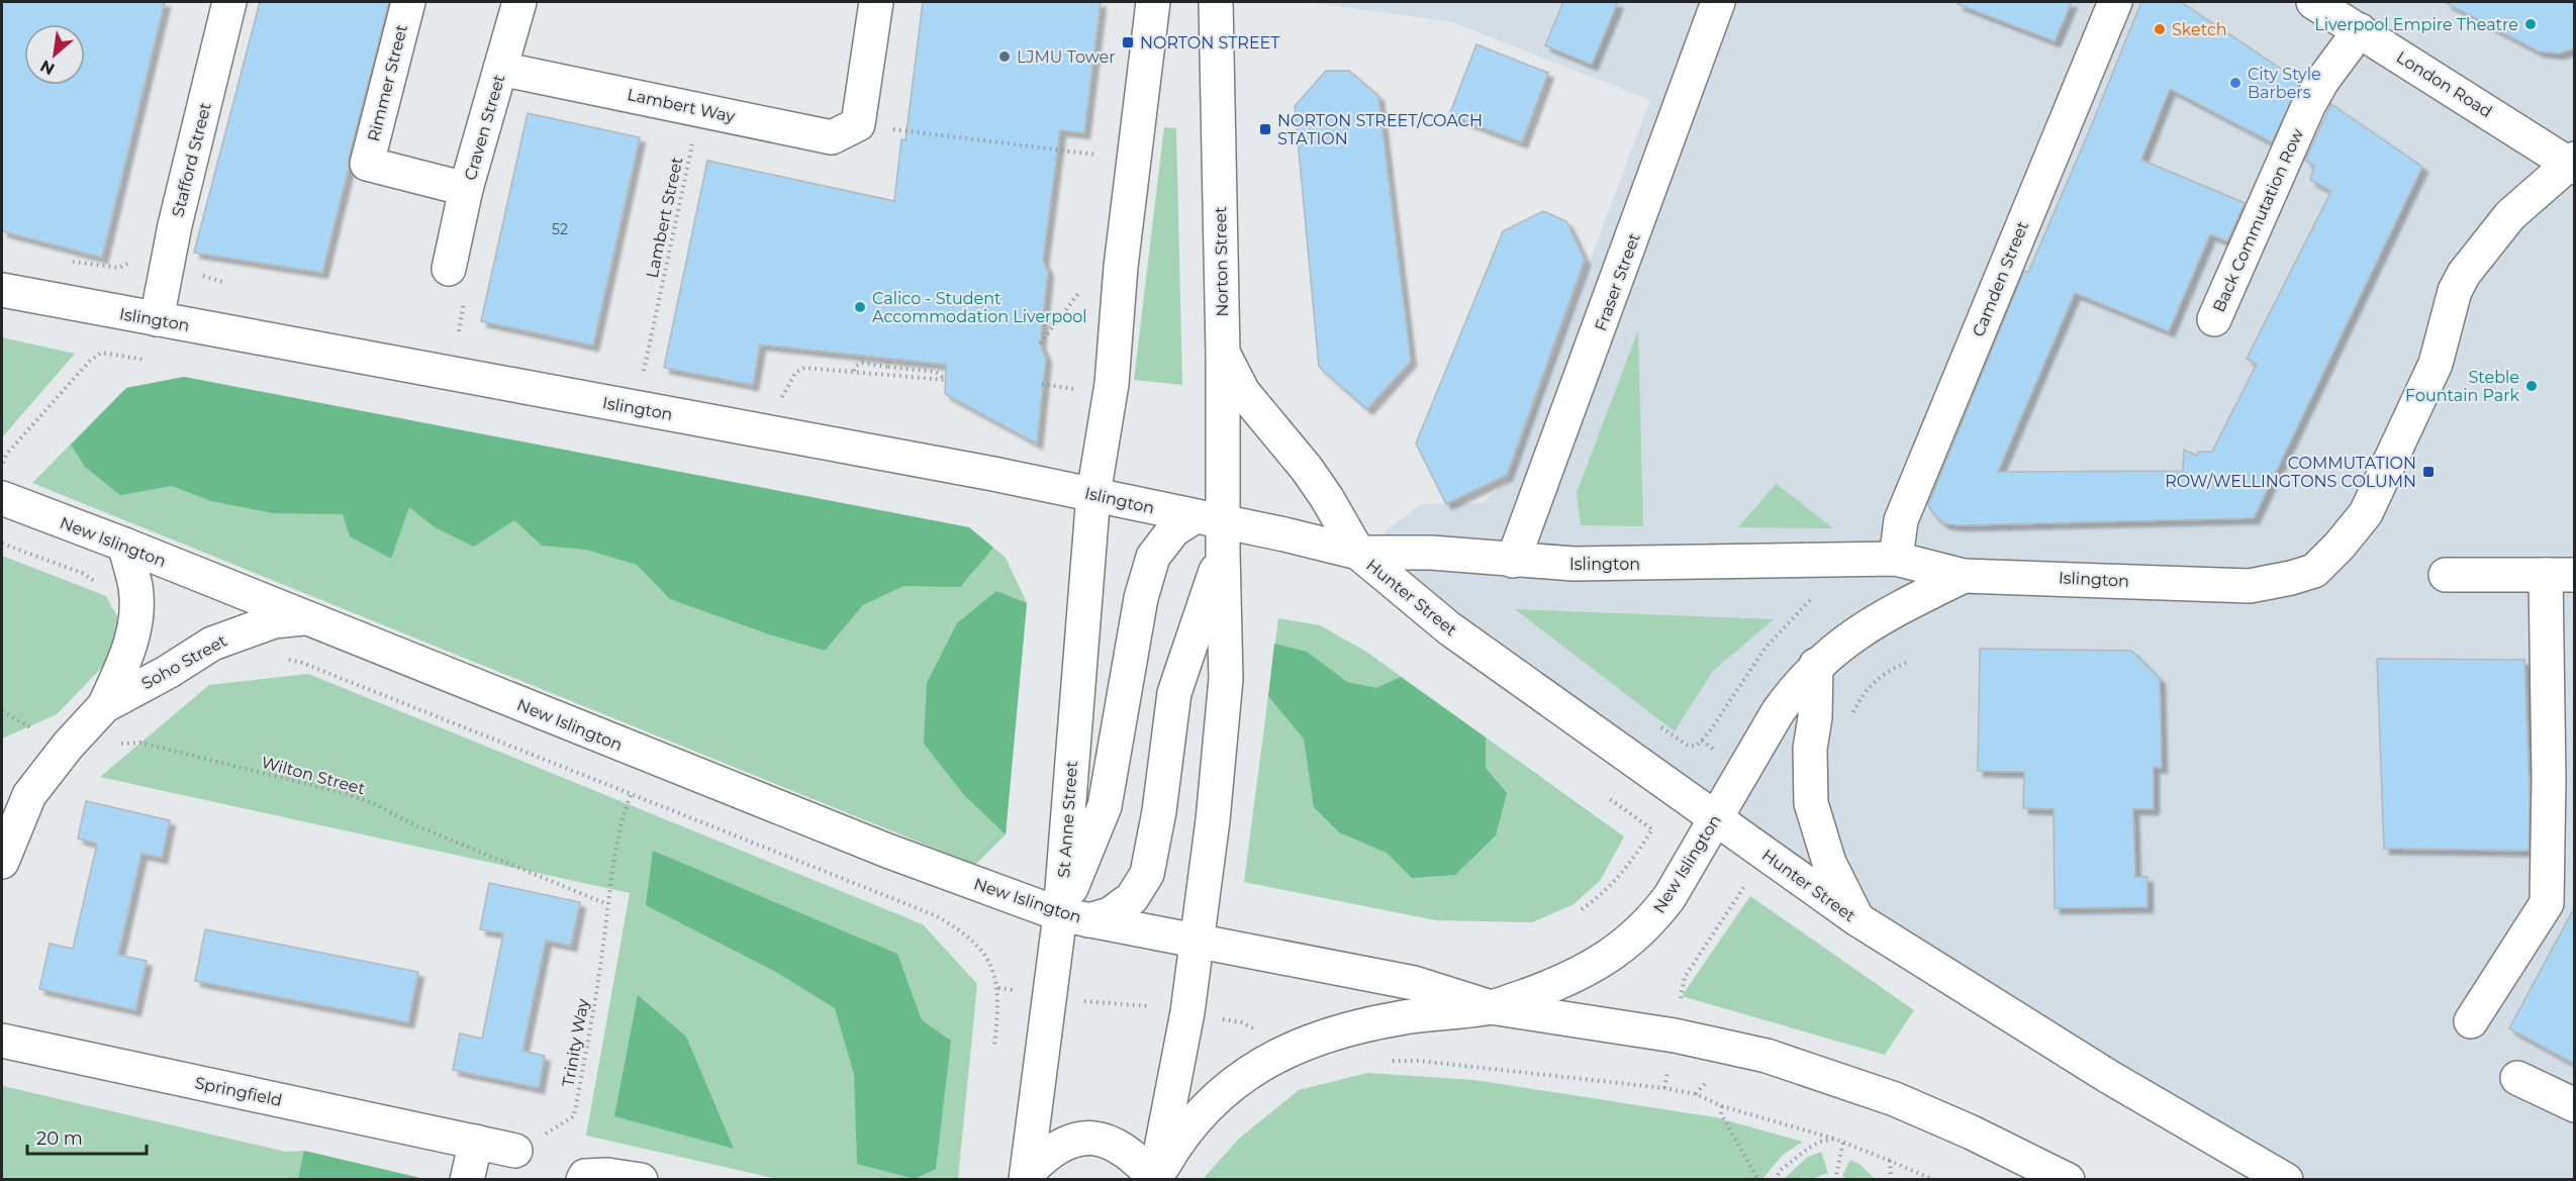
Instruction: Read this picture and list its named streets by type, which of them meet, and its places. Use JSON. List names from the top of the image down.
{
  "streets": {
    "main road": [
      "Rimmer Street",
      "London Road",
      "Lambert Way",
      "Craven Street",
      "Stafford Street",
      "Back Commutation Row",
      "Norton Street",
      "Camden Street",
      "Fraser Street",
      "Islington",
      "New Islington",
      "Hunter Street",
      "Soho Street",
      "St Anne Street",
      "Springfield"
    ],
    "path": ["Lambert Street", "Wilton Street", "Trinity Way"]
  },
  "crossings": [
    ["Rimmer Street", "Craven Street"],
    ["London Road", "Back Commutation Row"],
    ["London Road", "Islington"],
    ["Lambert Way", "Craven Street"],
    ["Lambert Way", "Lambert Street"],
    ["Stafford Street", "Islington"],
    ["Norton Street", "Islington"],
    ["Camden Street", "Islington"],
    ["Fraser Street", "Islington"],
    ["Islington", "New Islington"],
    ["Islington", "Hunter Street"],
    ["Islington", "St Anne Street"],
    ["New Islington", "Hunter Street"],
    ["New Islington", "Soho Street"],
    ["New Islington", "St Anne Street"],
    ["Wilton Street", "Trinity Way"],
    ["Trinity Way", "Springfield"]
  ],
  "places": {
    "other": [
      "Liverpool Empire Theatre",
      "Sketch",
      "LJMU Tower",
      "City Style Barbers",
      "Calico - Student Accommodation Liverpool",
      "Steble Fountain Park"
    ],
    "transit": ["NORTON STREET", "NORTON STREET/COACH STATION", "COMMUTATION ROW/WELLINGTONS COLUMN"]
  },
  "house_numbers": ["52"],
  "scale_bar": "20 m",
  "north": "bottom left"
}
